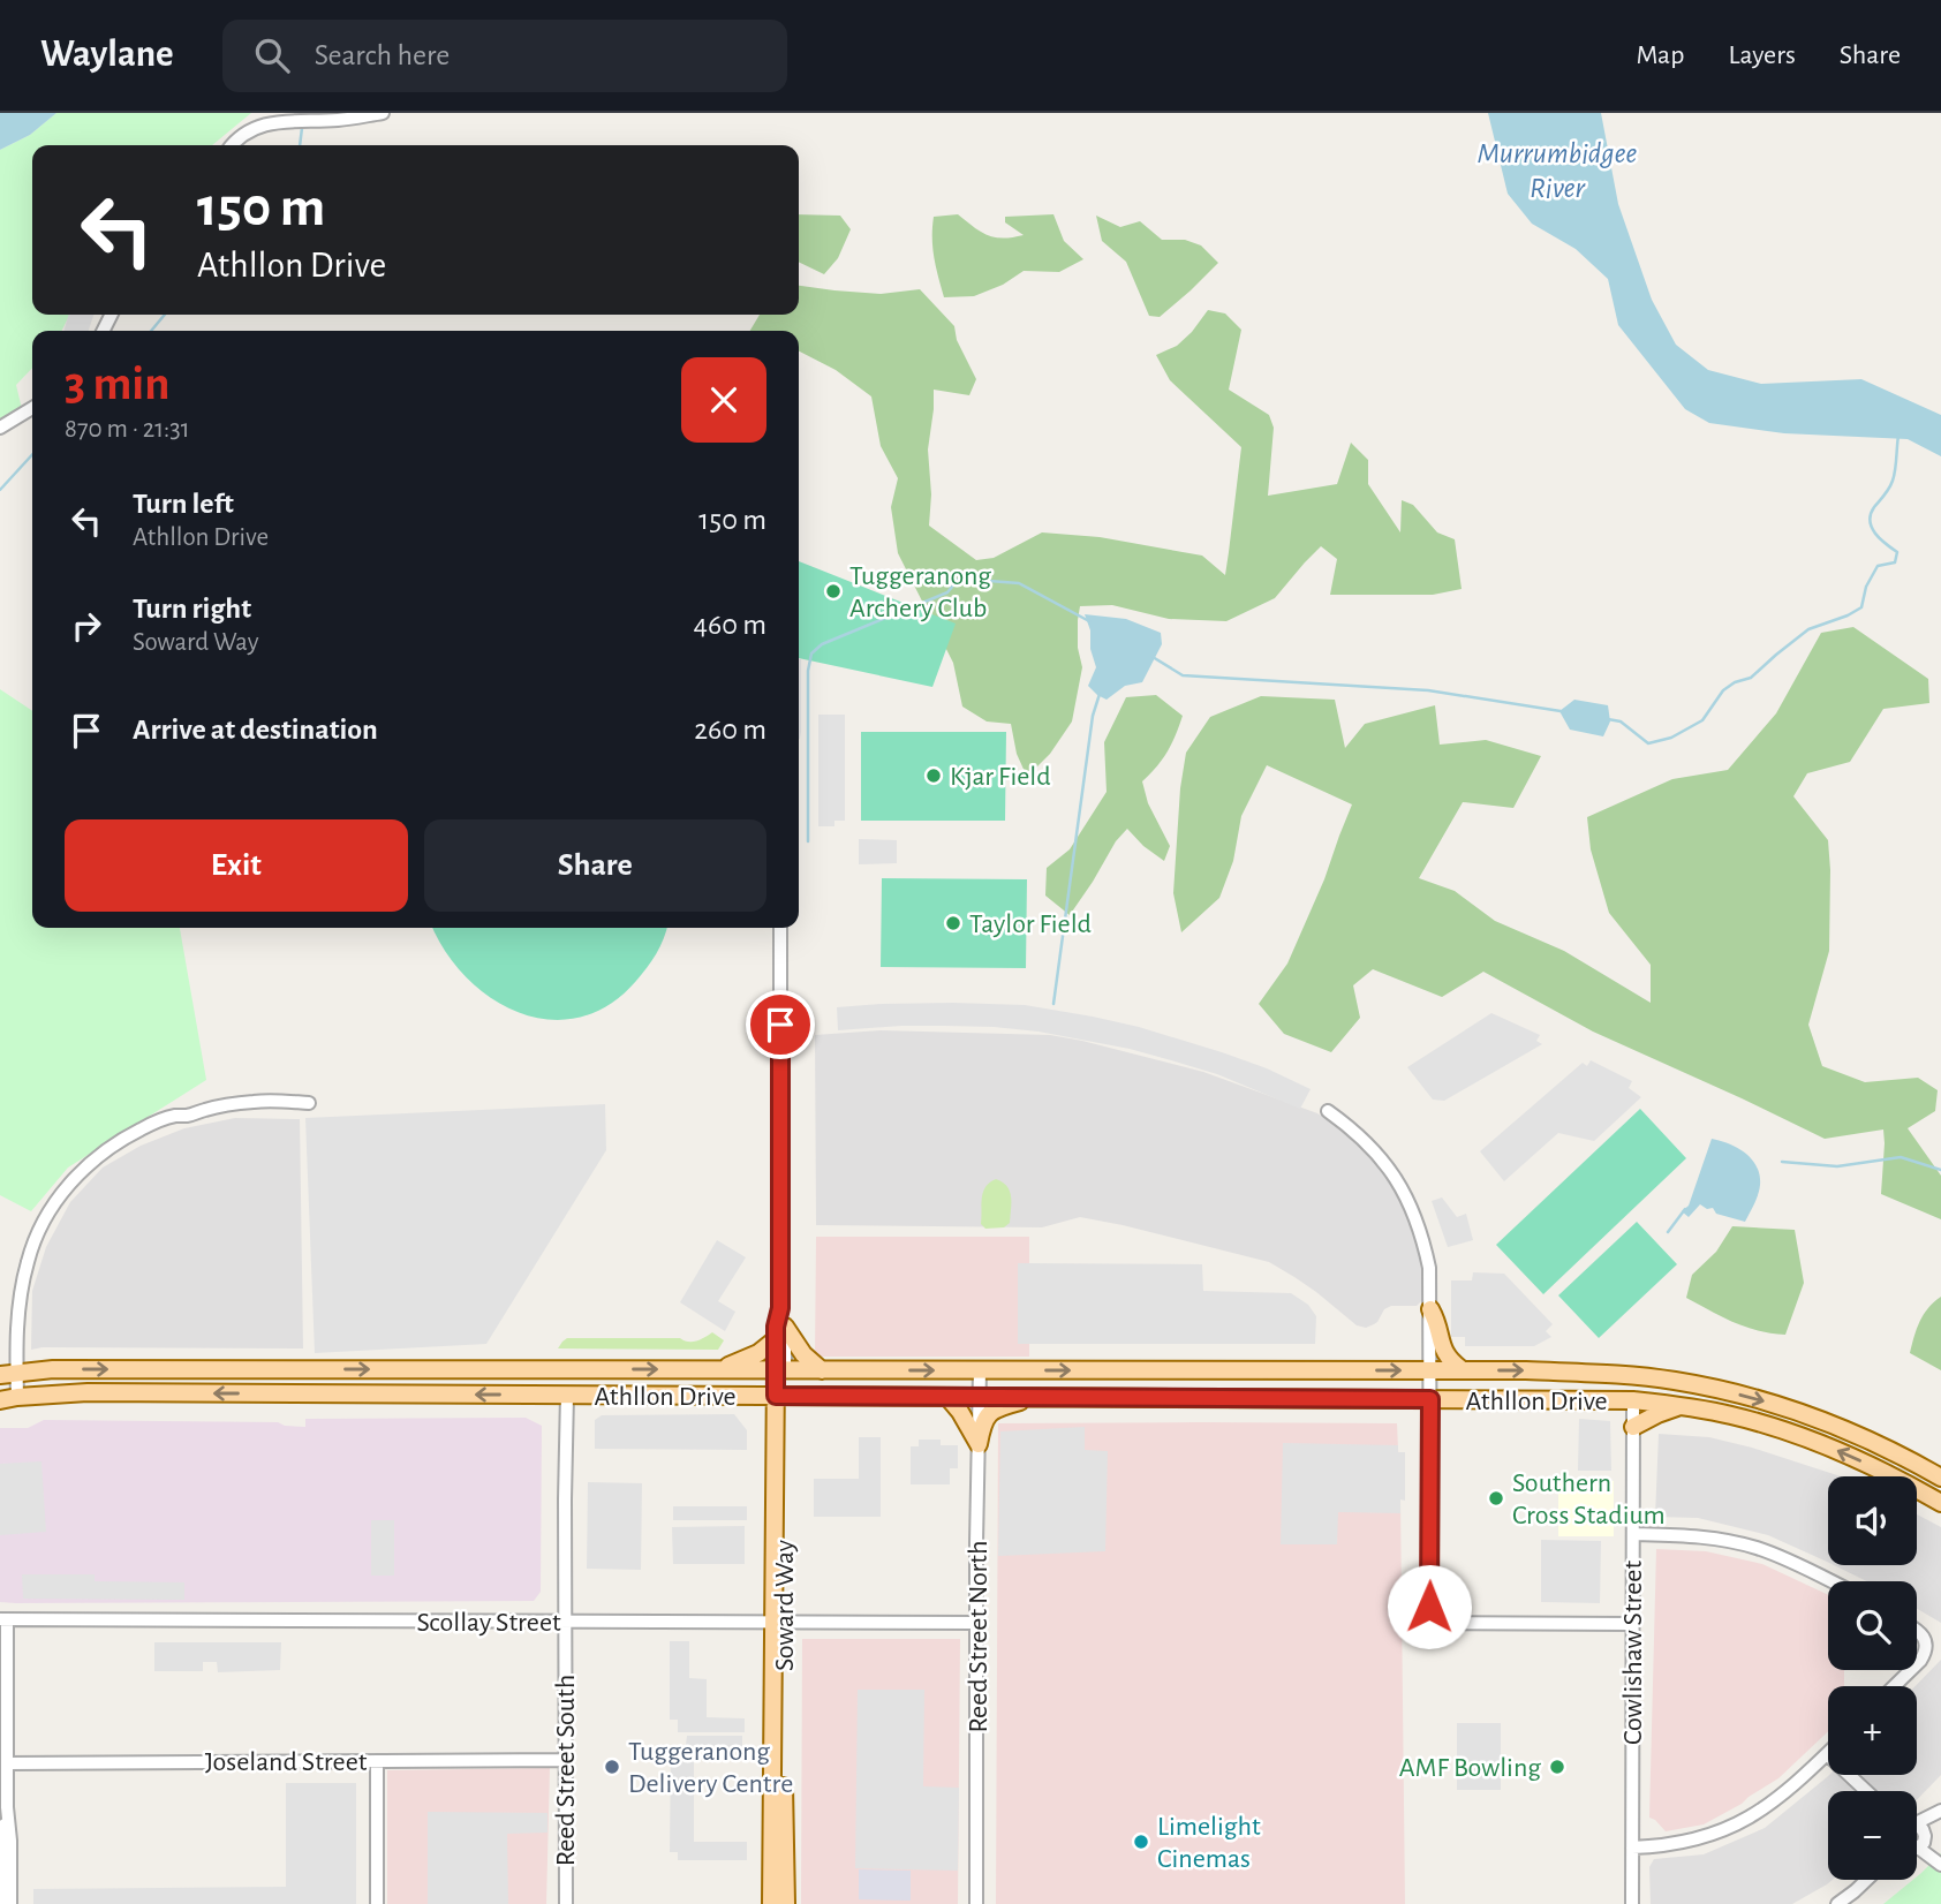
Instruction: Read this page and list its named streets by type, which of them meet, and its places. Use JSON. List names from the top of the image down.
{
  "streets": {
    "main road": ["Athllon Drive", "Soward Way"],
    "street": [
      "Scollay Street",
      "Reed Street North",
      "Cowlishaw Street",
      "Joseland Street",
      "Reed Street South"
    ]
  },
  "crossings": [
    ["Athllon Drive", "Soward Way"],
    ["Athllon Drive", "Reed Street North"],
    ["Athllon Drive", "Cowlishaw Street"],
    ["Athllon Drive", "Reed Street South"],
    ["Soward Way", "Scollay Street"],
    ["Scollay Street", "Reed Street North"],
    ["Scollay Street", "Reed Street South"],
    ["Joseland Street", "Reed Street South"]
  ],
  "water": ["Murrumbidgee River"],
  "places": [
    "Tuggeranong Archery Club",
    "Kjar Field",
    "Taylor Field",
    "Southern Cross Stadium",
    "Tuggeranong Delivery Centre",
    "AMF Bowling",
    "Limelight Cinemas"
  ],
  "page": {
    "header": "Waylane",
    "search": "Search here",
    "nav": ["Map", "Layers", "Share"],
    "turn": ["150 m", "Athllon Drive"],
    "heading": ["3 min", "870 m · 21:31"],
    "list": [
      {
        "name": "Turn left",
        "note": "Athllon Drive",
        "value": "150 m"
      },
      {
        "name": "Turn right",
        "note": "Soward Way",
        "value": "460 m"
      },
      {
        "name": "Arrive at destination",
        "value": "260 m"
      }
    ],
    "buttons": ["Exit", "Share"],
    "map_buttons": ["+", "−"]
  }
}
